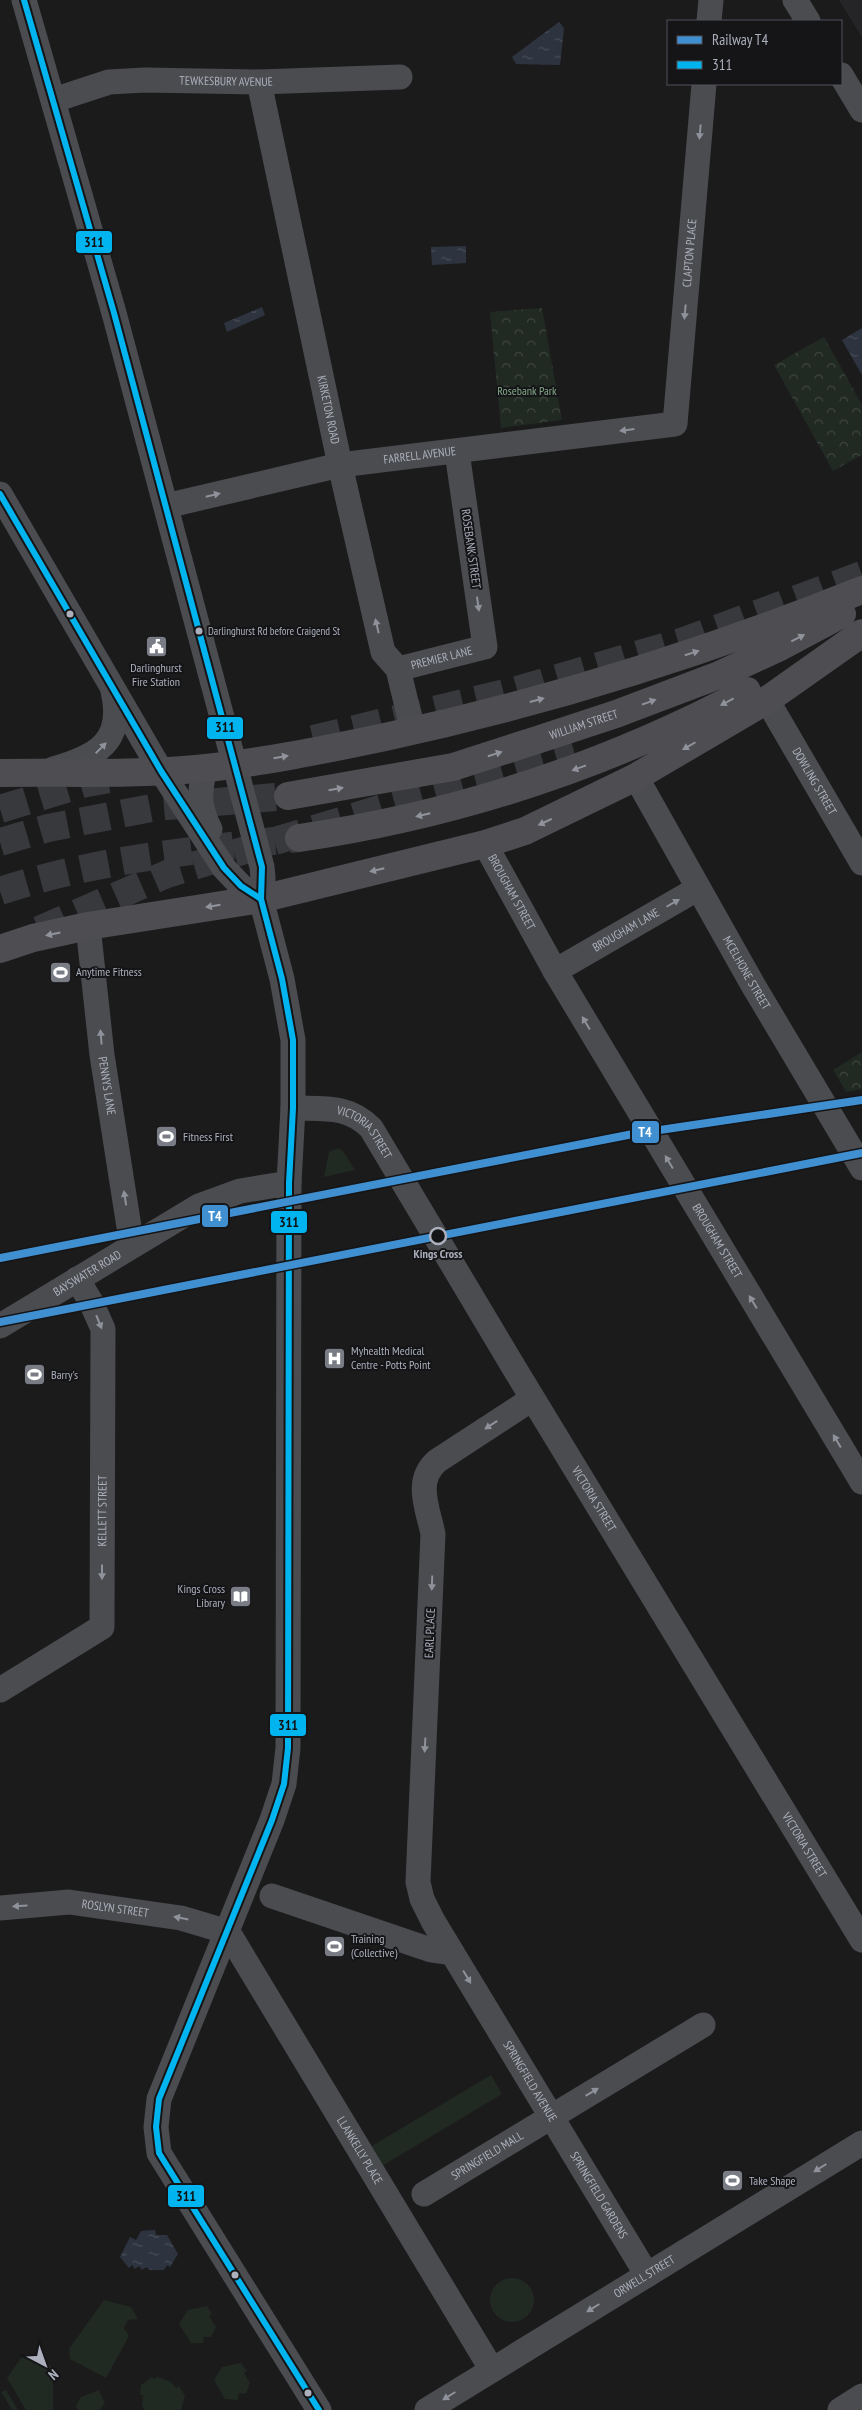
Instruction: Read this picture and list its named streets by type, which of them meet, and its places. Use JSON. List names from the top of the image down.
{
  "streets": {
    "main road": ["WILLIAM STREET"],
    "street": [
      "TEWKESBURY AVENUE",
      "CLAPTON PLACE",
      "KIRKETON ROAD",
      "FARRELL AVENUE",
      "ROSEBANK STREET",
      "PREMIER LANE",
      "DOWLING STREET",
      "BROUGHAM STREET",
      "BROUGHAM LANE",
      "MCELHONE STREET",
      "PENNYS LANE",
      "VICTORIA STREET",
      "BAYSWATER ROAD",
      "KELLETT STREET",
      "EARL PLACE",
      "ROSLYN STREET",
      "SPRINGFIELD AVENUE",
      "LLANKELLY PLACE",
      "SPRINGFIELD MALL",
      "SPRINGFIELD GARDENS",
      "ORWELL STREET"
    ]
  },
  "crossings": [
    ["TEWKESBURY AVENUE", "KIRKETON ROAD"],
    ["CLAPTON PLACE", "FARRELL AVENUE"],
    ["KIRKETON ROAD", "FARRELL AVENUE"],
    ["KIRKETON ROAD", "PREMIER LANE"],
    ["FARRELL AVENUE", "ROSEBANK STREET"],
    ["ROSEBANK STREET", "PREMIER LANE"],
    ["BROUGHAM STREET", "BROUGHAM LANE"],
    ["BROUGHAM LANE", "MCELHONE STREET"],
    ["PENNYS LANE", "BAYSWATER ROAD"],
    ["VICTORIA STREET", "EARL PLACE"],
    ["BAYSWATER ROAD", "KELLETT STREET"],
    ["EARL PLACE", "SPRINGFIELD AVENUE"],
    ["ROSLYN STREET", "LLANKELLY PLACE"],
    ["SPRINGFIELD AVENUE", "SPRINGFIELD MALL"],
    ["SPRINGFIELD AVENUE", "SPRINGFIELD GARDENS"],
    ["LLANKELLY PLACE", "ORWELL STREET"],
    ["SPRINGFIELD MALL", "SPRINGFIELD GARDENS"],
    ["SPRINGFIELD GARDENS", "ORWELL STREET"]
  ],
  "one_way": [
    "CLAPTON PLACE",
    "ROSEBANK STREET",
    "BROUGHAM STREET",
    "BROUGHAM LANE",
    "ROSLYN STREET",
    "ORWELL STREET"
  ],
  "parks": ["Rosebank Park"],
  "places": {
    "other": ["Darlinghurst Rd before Craigend St", "Kings Cross"],
    "public building": ["Darlinghurst Fire Station"],
    "sports": [
      "Anytime Fitness",
      "Fitness First",
      "Barry's",
      "Training (Collective)",
      "Take Shape"
    ],
    "hospital": ["Myhealth Medical Centre - Potts Point"],
    "library": ["Kings Cross Library"]
  },
  "lines": ["transit line 311", "rail line T4"],
  "legend": ["Railway T4", "311"],
  "north": "bottom right"
}
